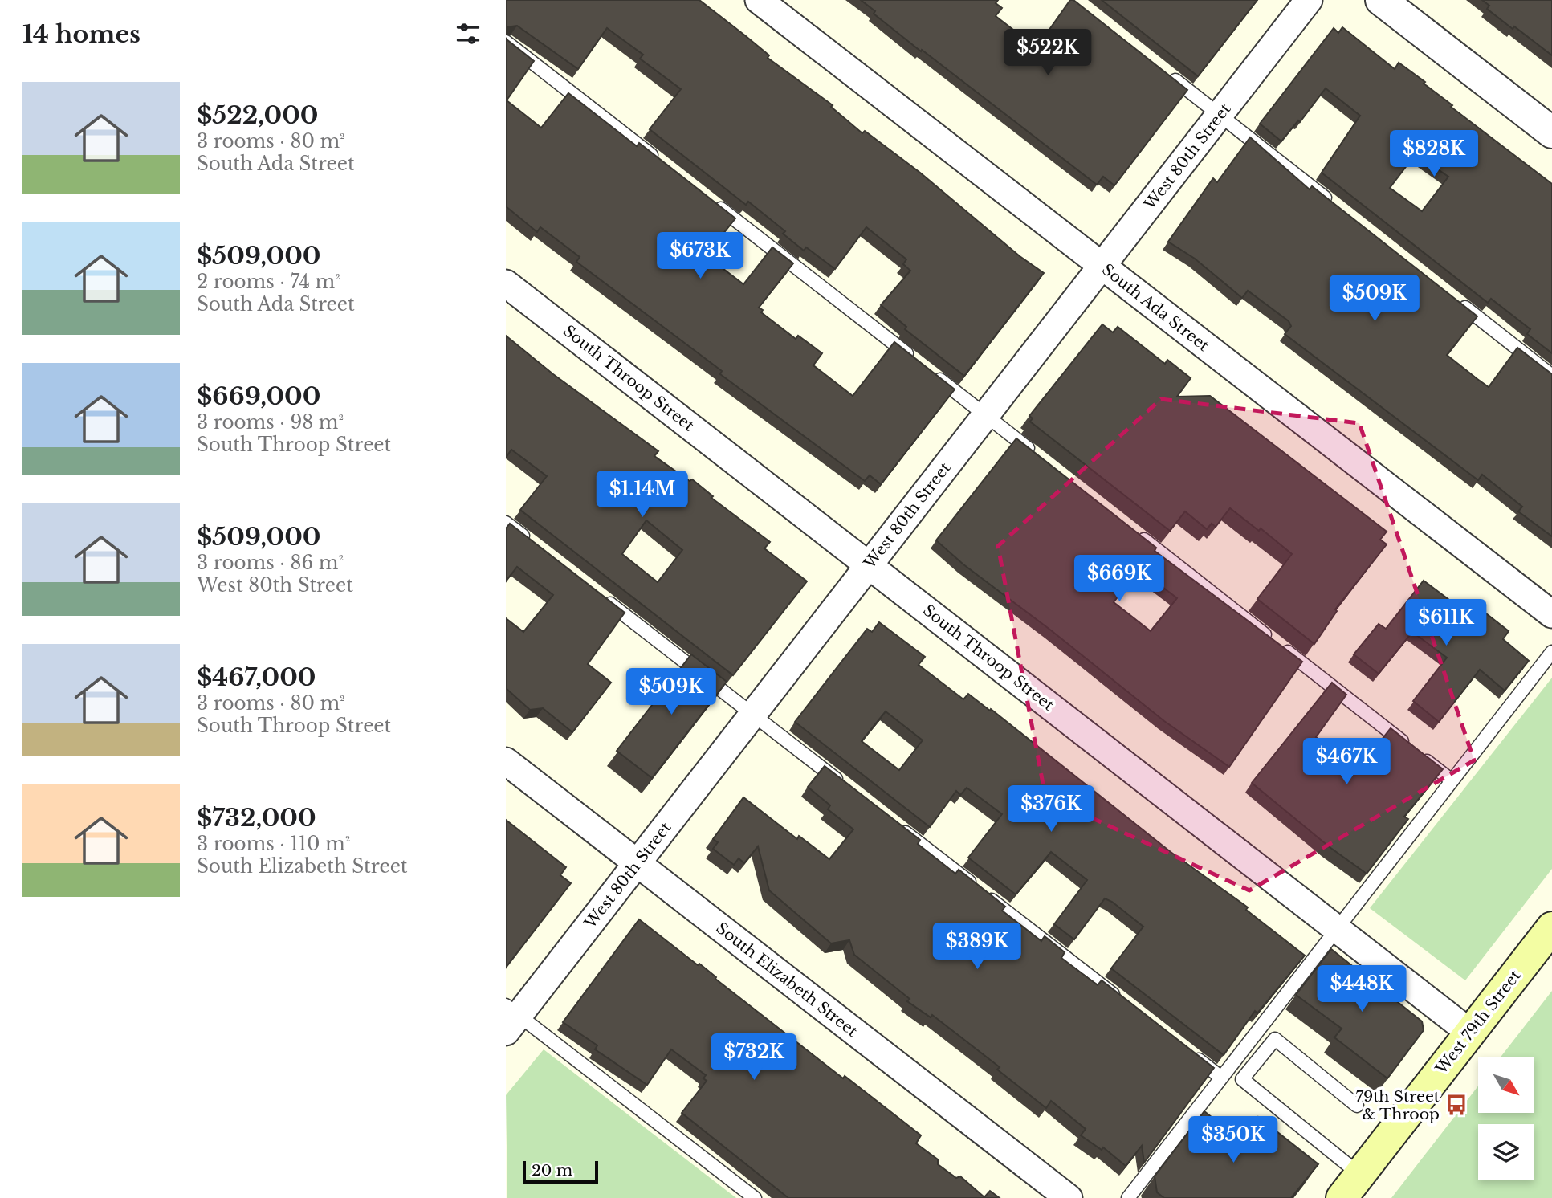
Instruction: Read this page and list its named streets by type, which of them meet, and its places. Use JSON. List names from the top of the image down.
{
  "streets": {
    "main road": ["West 79th Street"],
    "street": [
      "West 80th Street",
      "South Ada Street",
      "South Throop Street",
      "South Elizabeth Street"
    ]
  },
  "crossings": [
    ["West 80th Street", "South Ada Street"],
    ["West 80th Street", "South Throop Street"],
    ["West 80th Street", "South Elizabeth Street"],
    ["South Throop Street", "West 79th Street"]
  ],
  "places": {
    "bus stop": ["79th Street & Throop"]
  },
  "scale_bar": "20 m",
  "north": "bottom right",
  "page": {
    "heading": "14 homes",
    "price": [
      "$522K",
      "$828K",
      "$673K",
      "$509K",
      "$1.14M",
      "$669K",
      "$611K",
      "$509K",
      "$467K",
      "$376K",
      "$389K",
      "$448K",
      "$732K",
      "$350K"
    ],
    "list": [
      {
        "name": "$522,000",
        "note": "3 rooms · 80 m² · South Ada Street"
      },
      {
        "name": "$509,000",
        "note": "2 rooms · 74 m² · South Ada Street"
      },
      {
        "name": "$669,000",
        "note": "3 rooms · 98 m² · South Throop Street"
      },
      {
        "name": "$509,000",
        "note": "3 rooms · 86 m² · West 80th Street"
      },
      {
        "name": "$467,000",
        "note": "3 rooms · 80 m² · South Throop Street"
      },
      {
        "name": "$732,000",
        "note": "3 rooms · 110 m² · South Elizabeth Street"
      }
    ],
    "scale": "20 m"
  }
}
